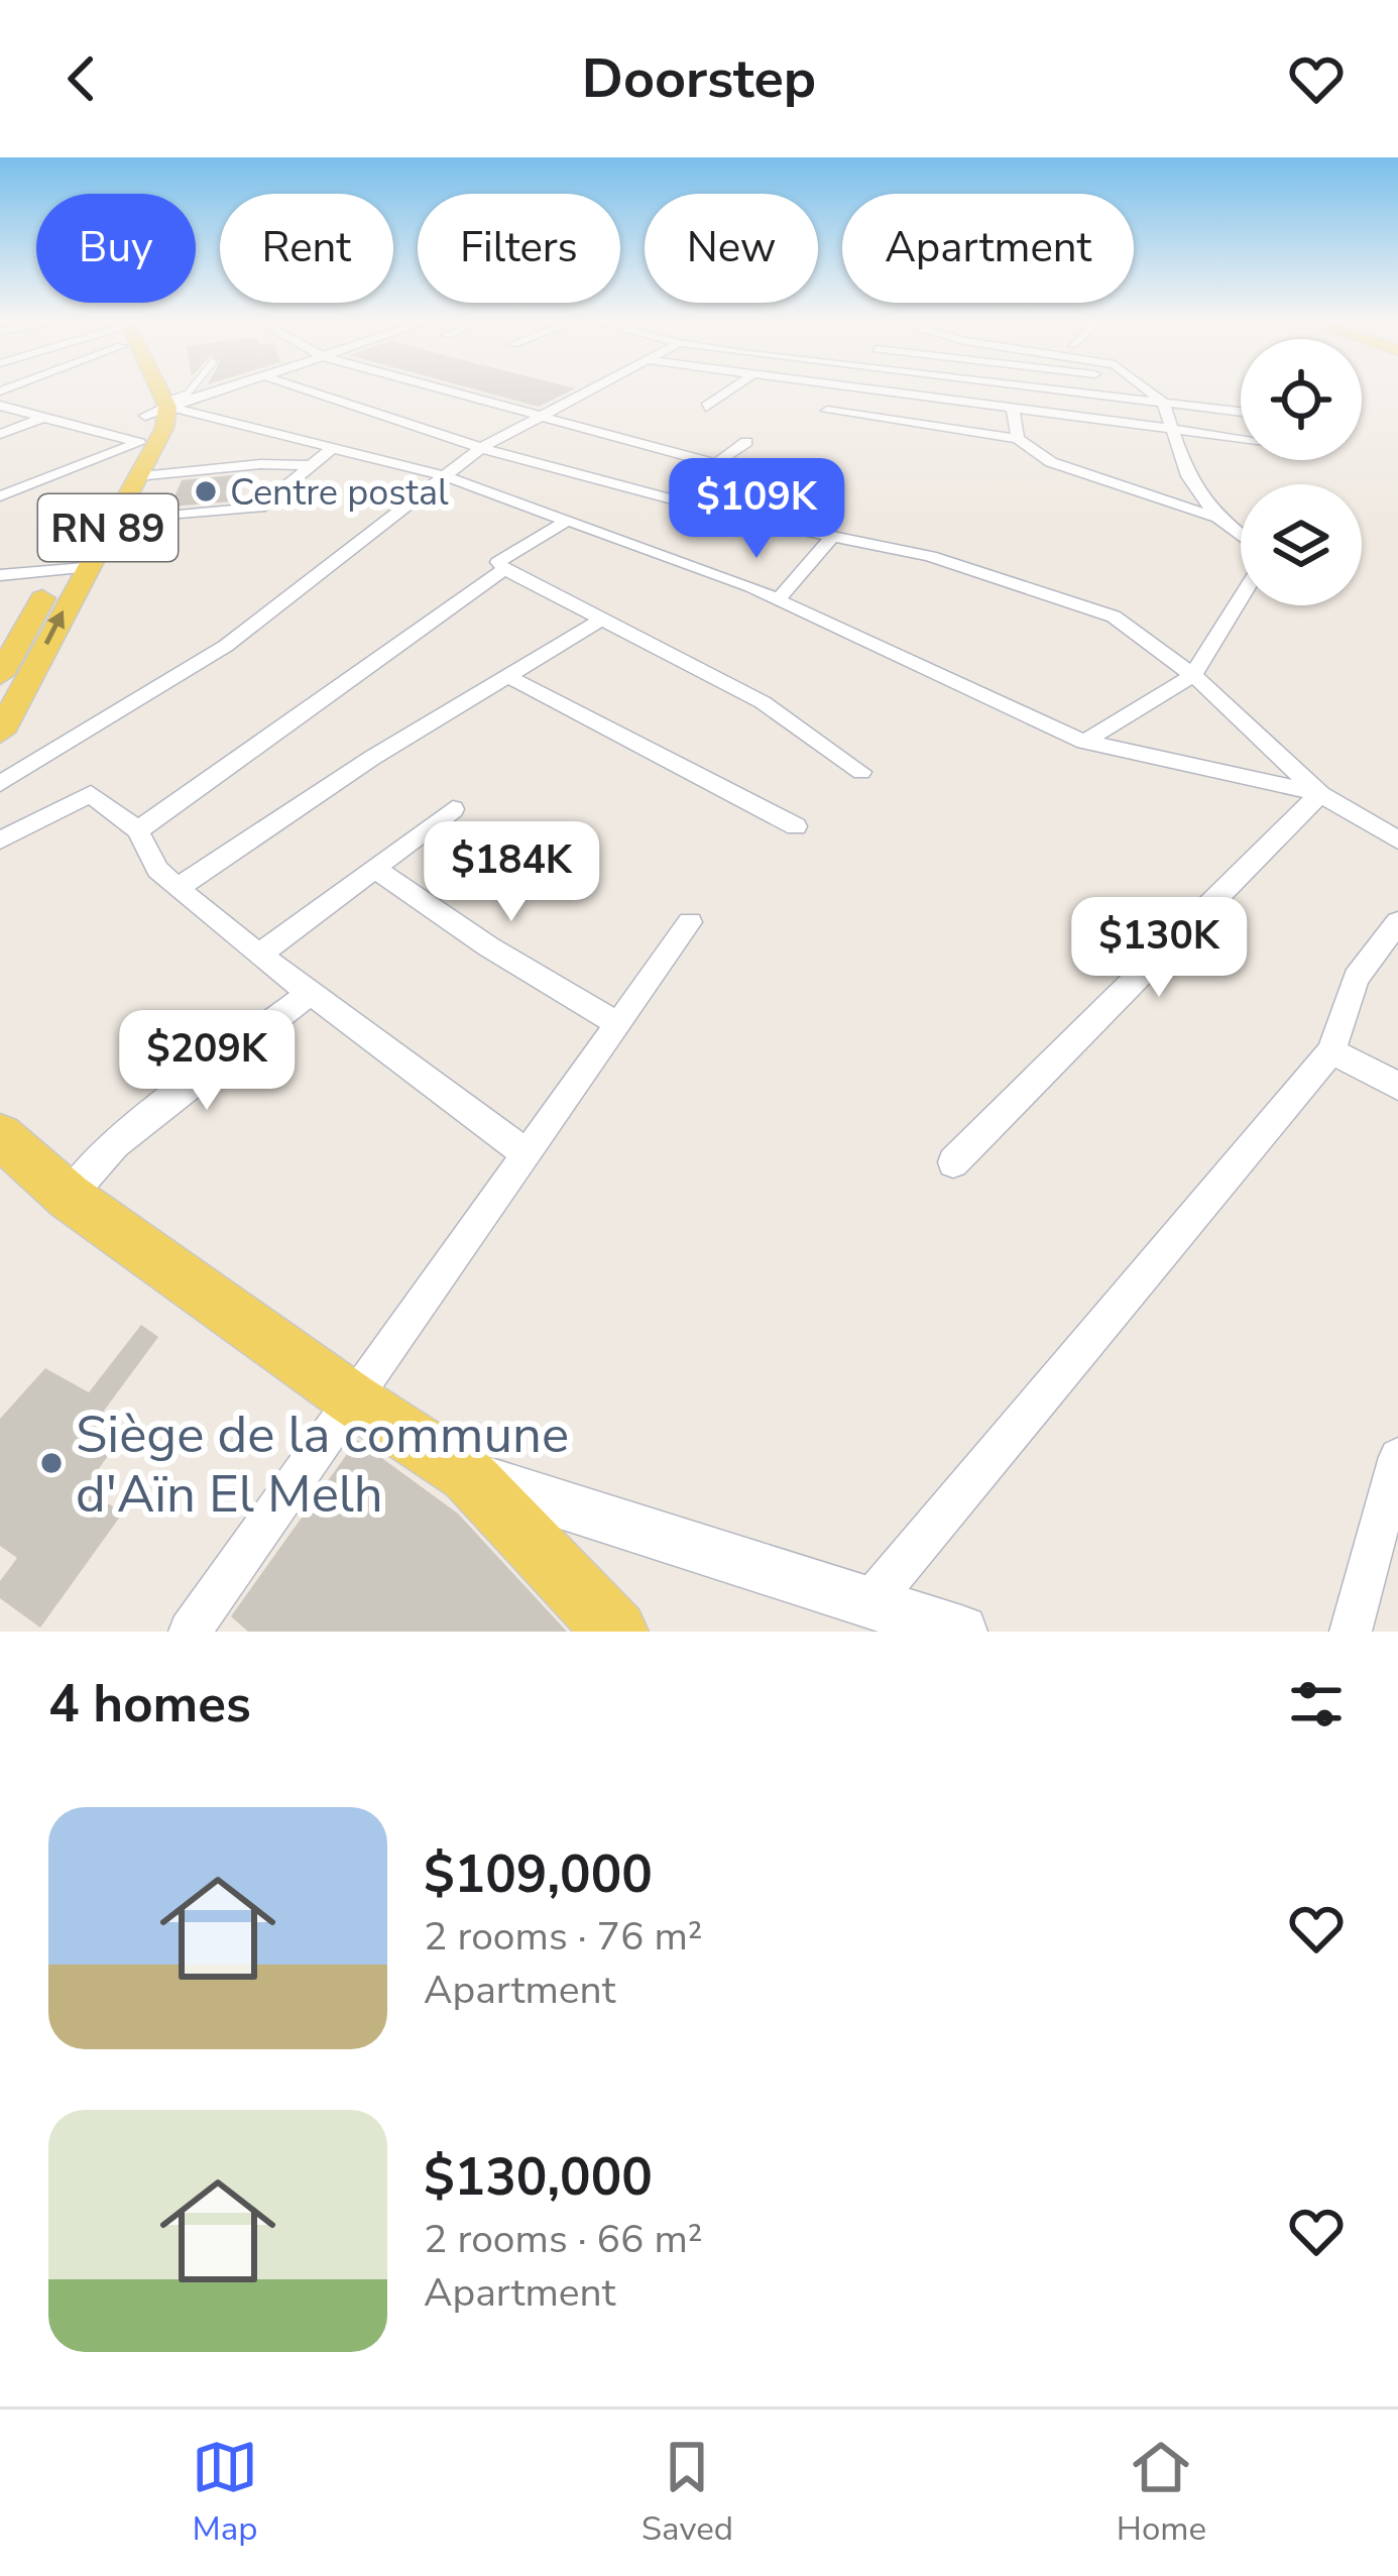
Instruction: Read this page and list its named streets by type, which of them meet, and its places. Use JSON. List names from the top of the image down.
{
  "streets": {
    "main road": ["RN 89"]
  },
  "places": ["Centre postal", "Siège de la commune d'Aïn El Melh"],
  "page": {
    "header": "Doorstep",
    "chip": [
      "Buy",
      "Rent",
      "Filters",
      "New",
      "Apartment"
    ],
    "price": [
      "$109K",
      "$184K",
      "$130K",
      "$209K"
    ],
    "heading": "4 homes",
    "list": [
      {
        "name": "$109,000",
        "note": "2 rooms · 76 m² · Apartment"
      },
      {
        "name": "$130,000",
        "note": "2 rooms · 66 m² · Apartment"
      }
    ],
    "tabs": ["Map", "Saved", "Home"]
  }
}
